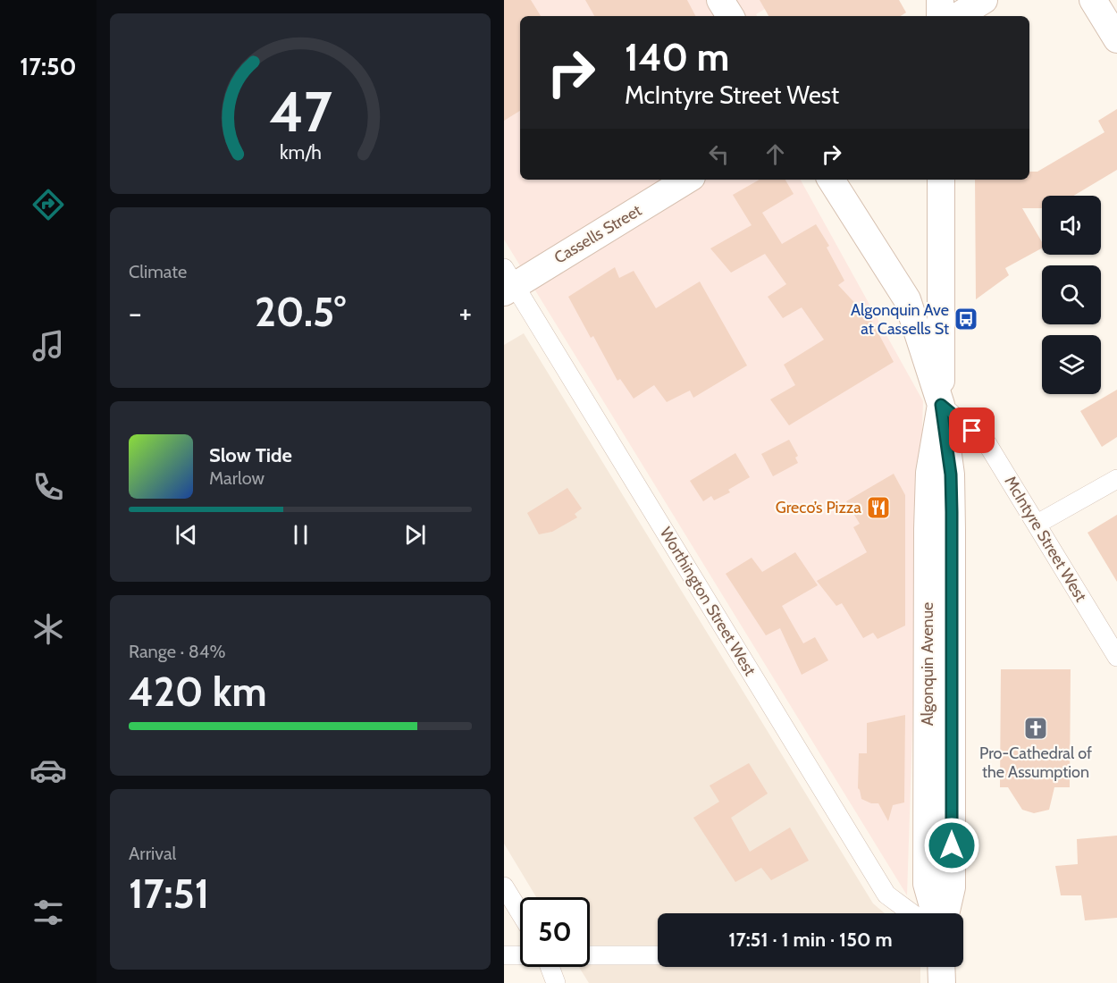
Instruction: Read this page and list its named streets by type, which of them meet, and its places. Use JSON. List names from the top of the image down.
{
  "streets": {
    "main road": ["Cassells Street", "Algonquin Avenue"],
    "street": ["McIntyre Street West", "Worthington Street West"]
  },
  "crossings": [
    ["Cassells Street", "Worthington Street West"],
    ["McIntyre Street West", "Algonquin Avenue"]
  ],
  "places": {
    "bus stop": ["Algonquin Ave at Cassells St"],
    "restaurant": ["Greco’s Pizza"],
    "church": ["Pro-Cathedral of the Assumption"]
  },
  "page": {
    "tabs": "17:50",
    "turn": ["140 m", "McIntyre Street West"],
    "tile": [
      "Climate",
      ["Range · 84%", "420 km"],
      ["Arrival", "17:51"]
    ],
    "heat": ["−", "20.5°", "+"],
    "song": ["Slow Tide", "Marlow"],
    "limit": "50",
    "trip": "17:51 · 1 min · 150 m",
    "gauge": ["47", "km/h"]
  }
}
